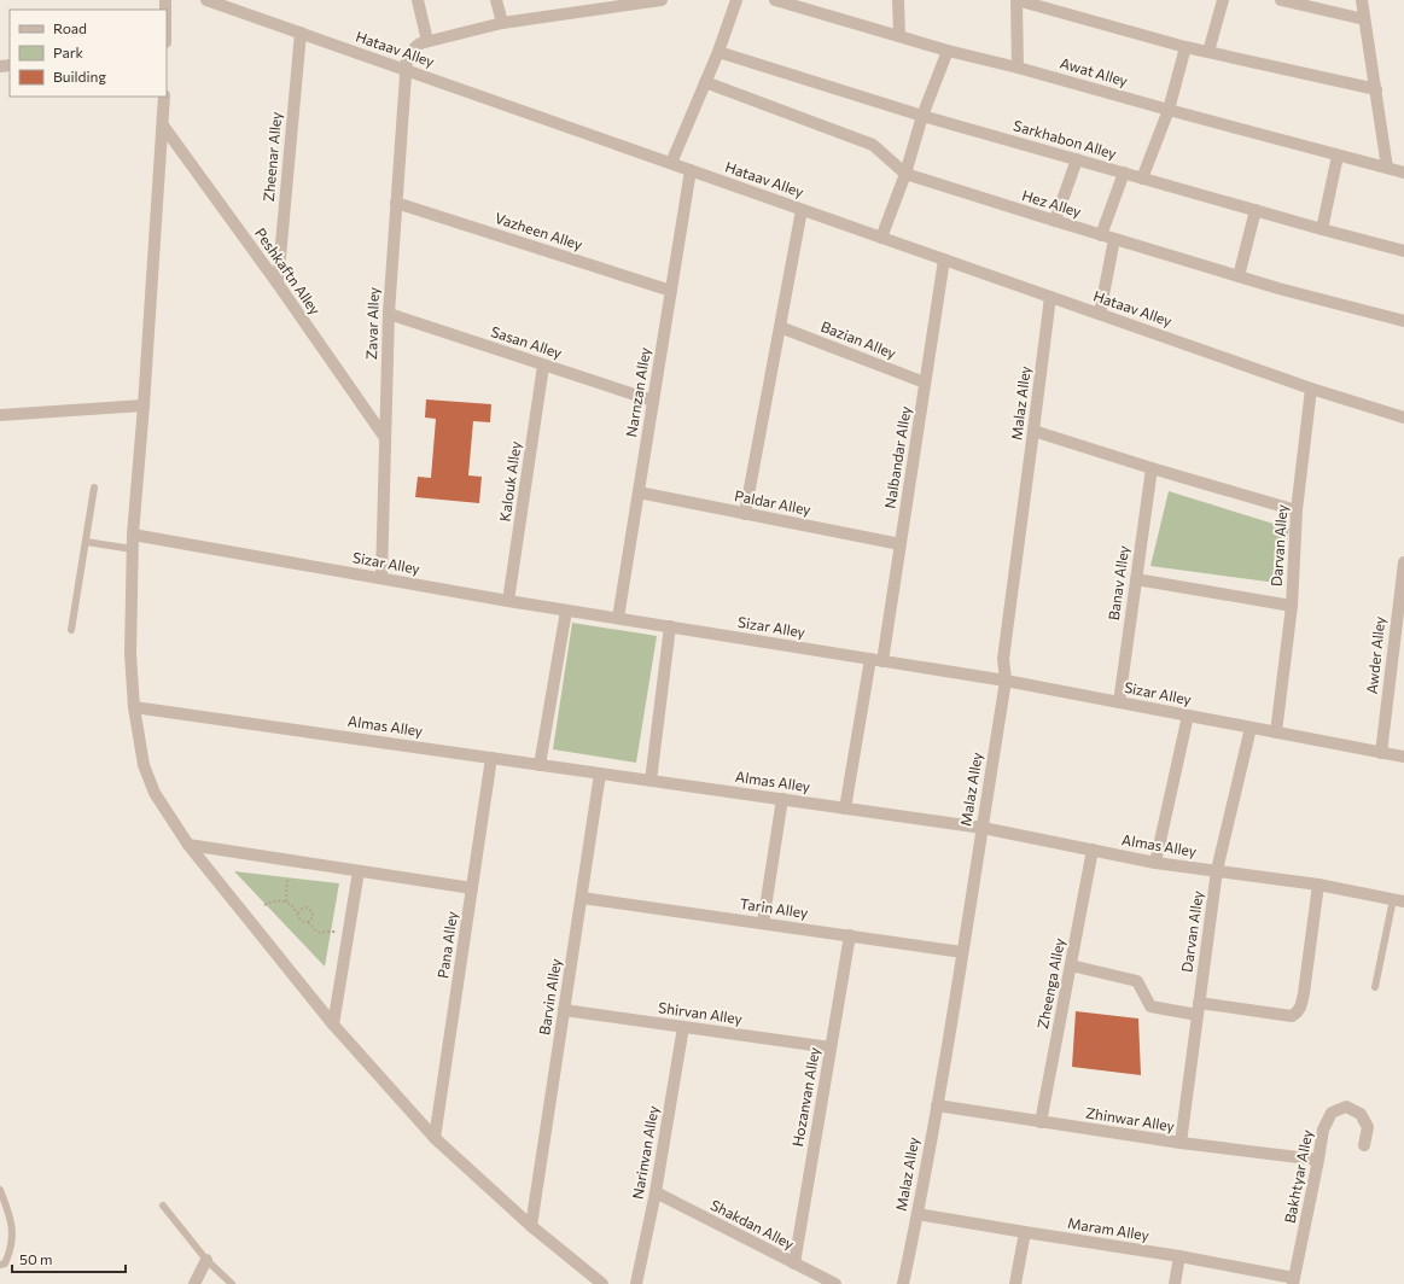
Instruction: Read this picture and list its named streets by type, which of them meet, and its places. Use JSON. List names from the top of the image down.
{
  "streets": {
    "street": [
      "Hataav Alley",
      "Awat Alley",
      "Sarkhabon Alley",
      "Zheenar Alley",
      "Hez Alley",
      "Vazheen Alley",
      "Peshkaftn Alley",
      "Zavar Alley",
      "Bazian Alley",
      "Sasan Alley",
      "Narnzan Alley",
      "Malaz Alley",
      "Nalbandar Alley",
      "Kalouk Alley",
      "Paldar Alley",
      "Darvan Alley",
      "Sizar Alley",
      "Banav Alley",
      "Awder Alley",
      "Almas Alley",
      "Tarin Alley",
      "Pana Alley",
      "Zheenga Alley",
      "Barvin Alley",
      "Shirvan Alley",
      "Hozanvan Alley",
      "Zhinwar Alley",
      "Narinvan Alley",
      "Bakhtyar Alley",
      "Shakdan Alley",
      "Maram Alley"
    ]
  },
  "crossings": [
    ["Hataav Alley", "Zheenar Alley"],
    ["Hataav Alley", "Zavar Alley"],
    ["Hataav Alley", "Narnzan Alley"],
    ["Hataav Alley", "Malaz Alley"],
    ["Hataav Alley", "Nalbandar Alley"],
    ["Hataav Alley", "Darvan Alley"],
    ["Zheenar Alley", "Peshkaftn Alley"],
    ["Vazheen Alley", "Zavar Alley"],
    ["Vazheen Alley", "Narnzan Alley"],
    ["Peshkaftn Alley", "Zavar Alley"],
    ["Zavar Alley", "Sasan Alley"],
    ["Zavar Alley", "Sizar Alley"],
    ["Bazian Alley", "Nalbandar Alley"],
    ["Sasan Alley", "Narnzan Alley"],
    ["Sasan Alley", "Kalouk Alley"],
    ["Narnzan Alley", "Paldar Alley"],
    ["Narnzan Alley", "Sizar Alley"],
    ["Malaz Alley", "Sizar Alley"],
    ["Malaz Alley", "Almas Alley"],
    ["Malaz Alley", "Tarin Alley"],
    ["Malaz Alley", "Zhinwar Alley"],
    ["Malaz Alley", "Maram Alley"],
    ["Nalbandar Alley", "Paldar Alley"],
    ["Nalbandar Alley", "Sizar Alley"],
    ["Kalouk Alley", "Sizar Alley"],
    ["Darvan Alley", "Sizar Alley"],
    ["Darvan Alley", "Almas Alley"],
    ["Darvan Alley", "Zhinwar Alley"],
    ["Sizar Alley", "Banav Alley"],
    ["Sizar Alley", "Awder Alley"],
    ["Almas Alley", "Pana Alley"],
    ["Almas Alley", "Zheenga Alley"],
    ["Almas Alley", "Barvin Alley"],
    ["Tarin Alley", "Barvin Alley"],
    ["Tarin Alley", "Hozanvan Alley"],
    ["Zheenga Alley", "Zhinwar Alley"],
    ["Barvin Alley", "Shirvan Alley"],
    ["Shirvan Alley", "Hozanvan Alley"],
    ["Shirvan Alley", "Narinvan Alley"],
    ["Hozanvan Alley", "Shakdan Alley"],
    ["Zhinwar Alley", "Bakhtyar Alley"],
    ["Narinvan Alley", "Shakdan Alley"],
    ["Bakhtyar Alley", "Maram Alley"]
  ],
  "legend": ["Road", "Park", "Building"],
  "scale_bar": "50 m"
}
